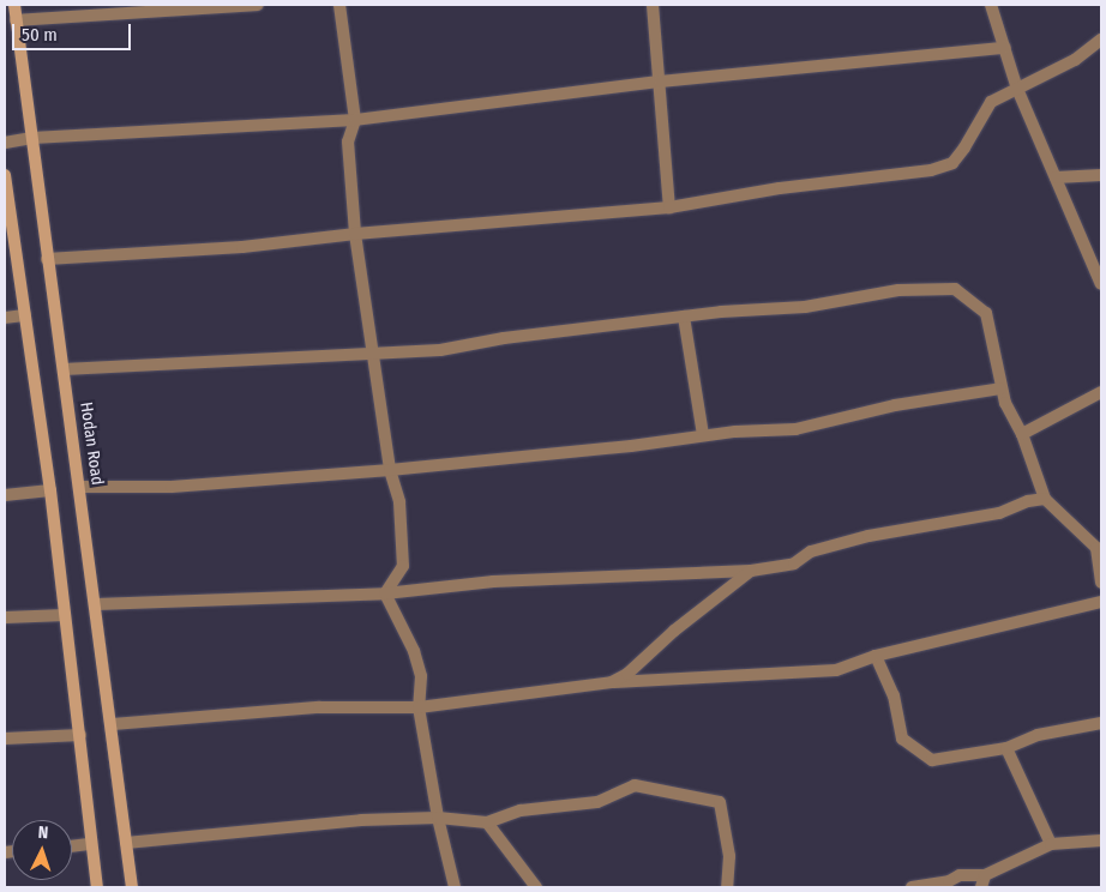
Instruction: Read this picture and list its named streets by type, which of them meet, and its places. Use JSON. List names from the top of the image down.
{
  "streets": {
    "main road": ["Hodan Road"]
  },
  "scale_bar": "50 m",
  "north": "top"
}
